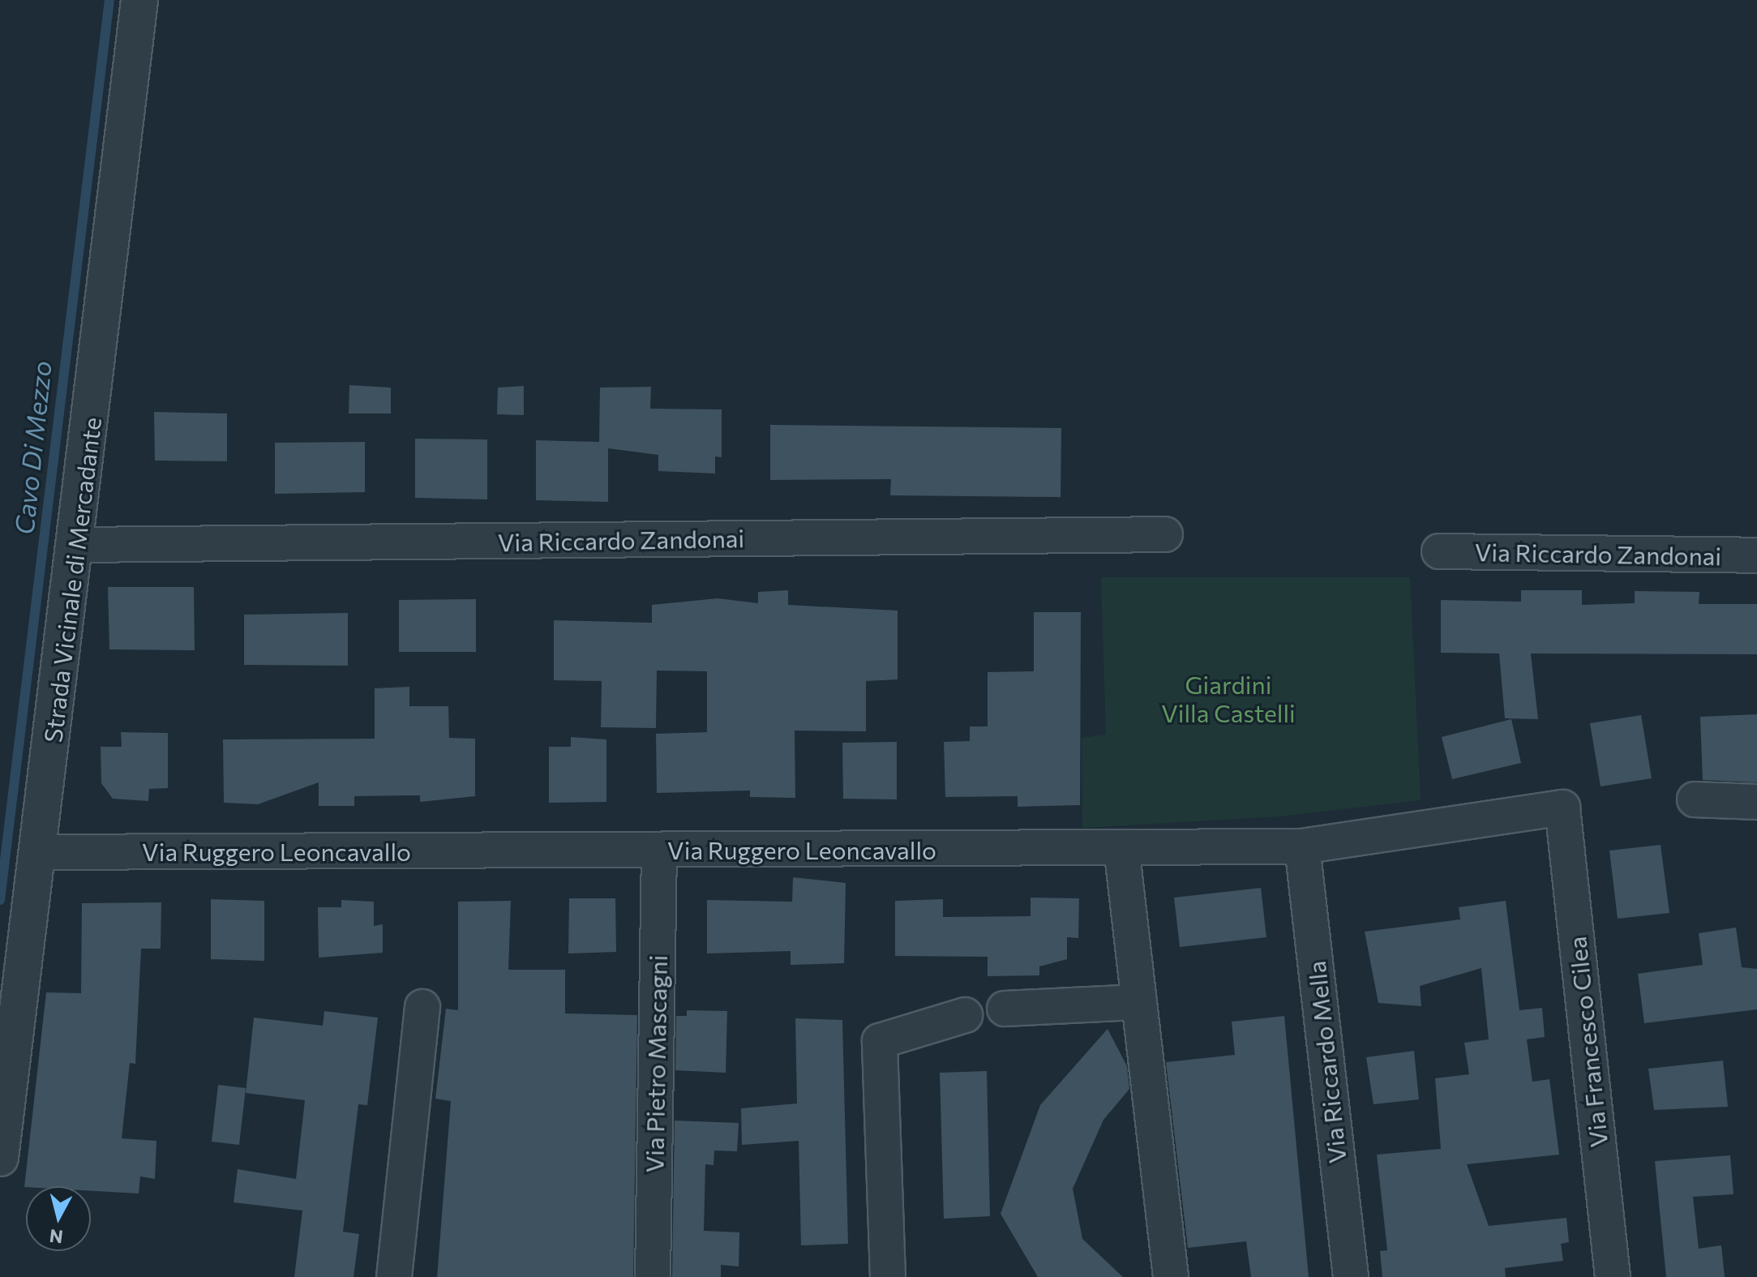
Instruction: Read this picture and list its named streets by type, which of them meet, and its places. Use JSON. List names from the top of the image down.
{
  "streets": {
    "street": [
      "Via Riccardo Zandonai",
      "Strada Vicinale di Mercadante",
      "Via Ruggero Leoncavallo",
      "Via Francesco Cilea",
      "Via Riccardo Mella",
      "Via Pietro Mascagni"
    ]
  },
  "crossings": [
    ["Via Riccardo Zandonai", "Strada Vicinale di Mercadante"],
    ["Strada Vicinale di Mercadante", "Via Ruggero Leoncavallo"],
    ["Via Ruggero Leoncavallo", "Via Francesco Cilea"],
    ["Via Ruggero Leoncavallo", "Via Riccardo Mella"],
    ["Via Ruggero Leoncavallo", "Via Pietro Mascagni"]
  ],
  "water": ["Cavo Di Mezzo"],
  "parks": ["Giardini Villa Castelli"],
  "north": "bottom"
}
